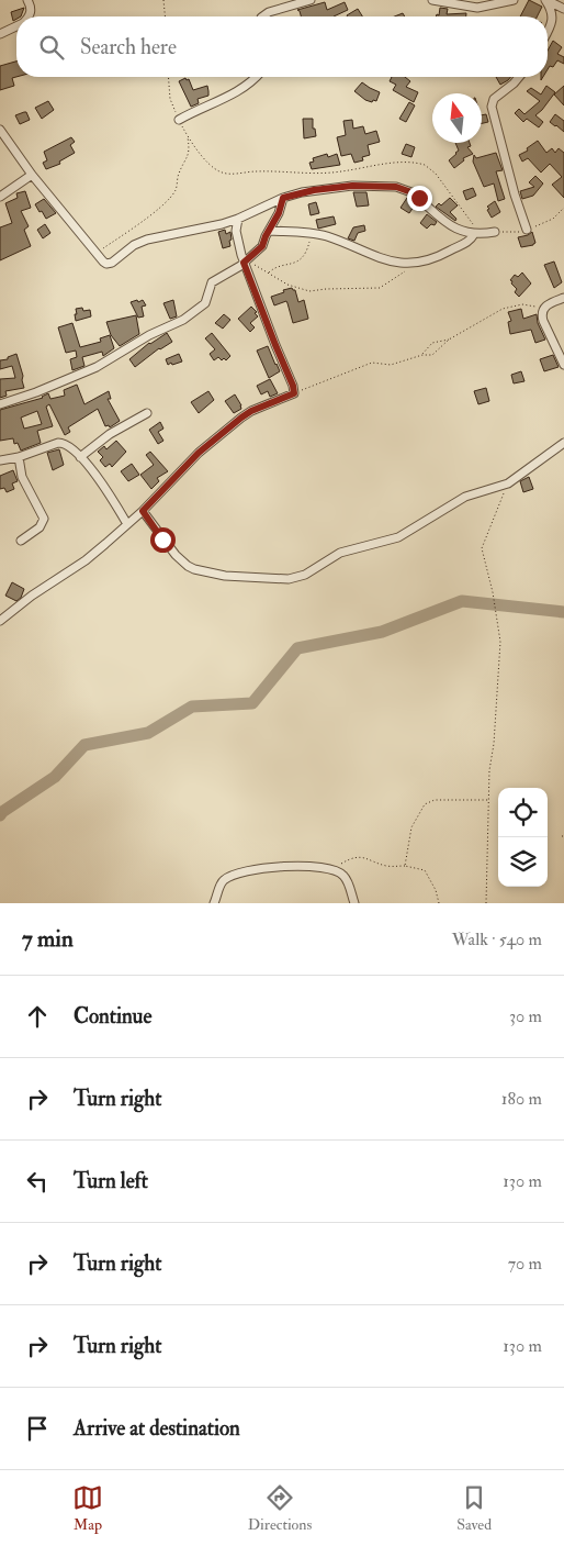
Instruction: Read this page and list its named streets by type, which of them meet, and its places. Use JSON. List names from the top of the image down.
{
  "north": "top",
  "page": {
    "search": "Search here",
    "heading": ["7 min", "Walk · 540 m"],
    "list": [
      ["Continue", "30 m"],
      ["Turn right", "180 m"],
      ["Turn left", "130 m"],
      ["Turn right", "70 m"],
      ["Turn right", "130 m"],
      "Arrive at destination"
    ],
    "nav": ["Map", "Directions", "Saved"]
  }
}
